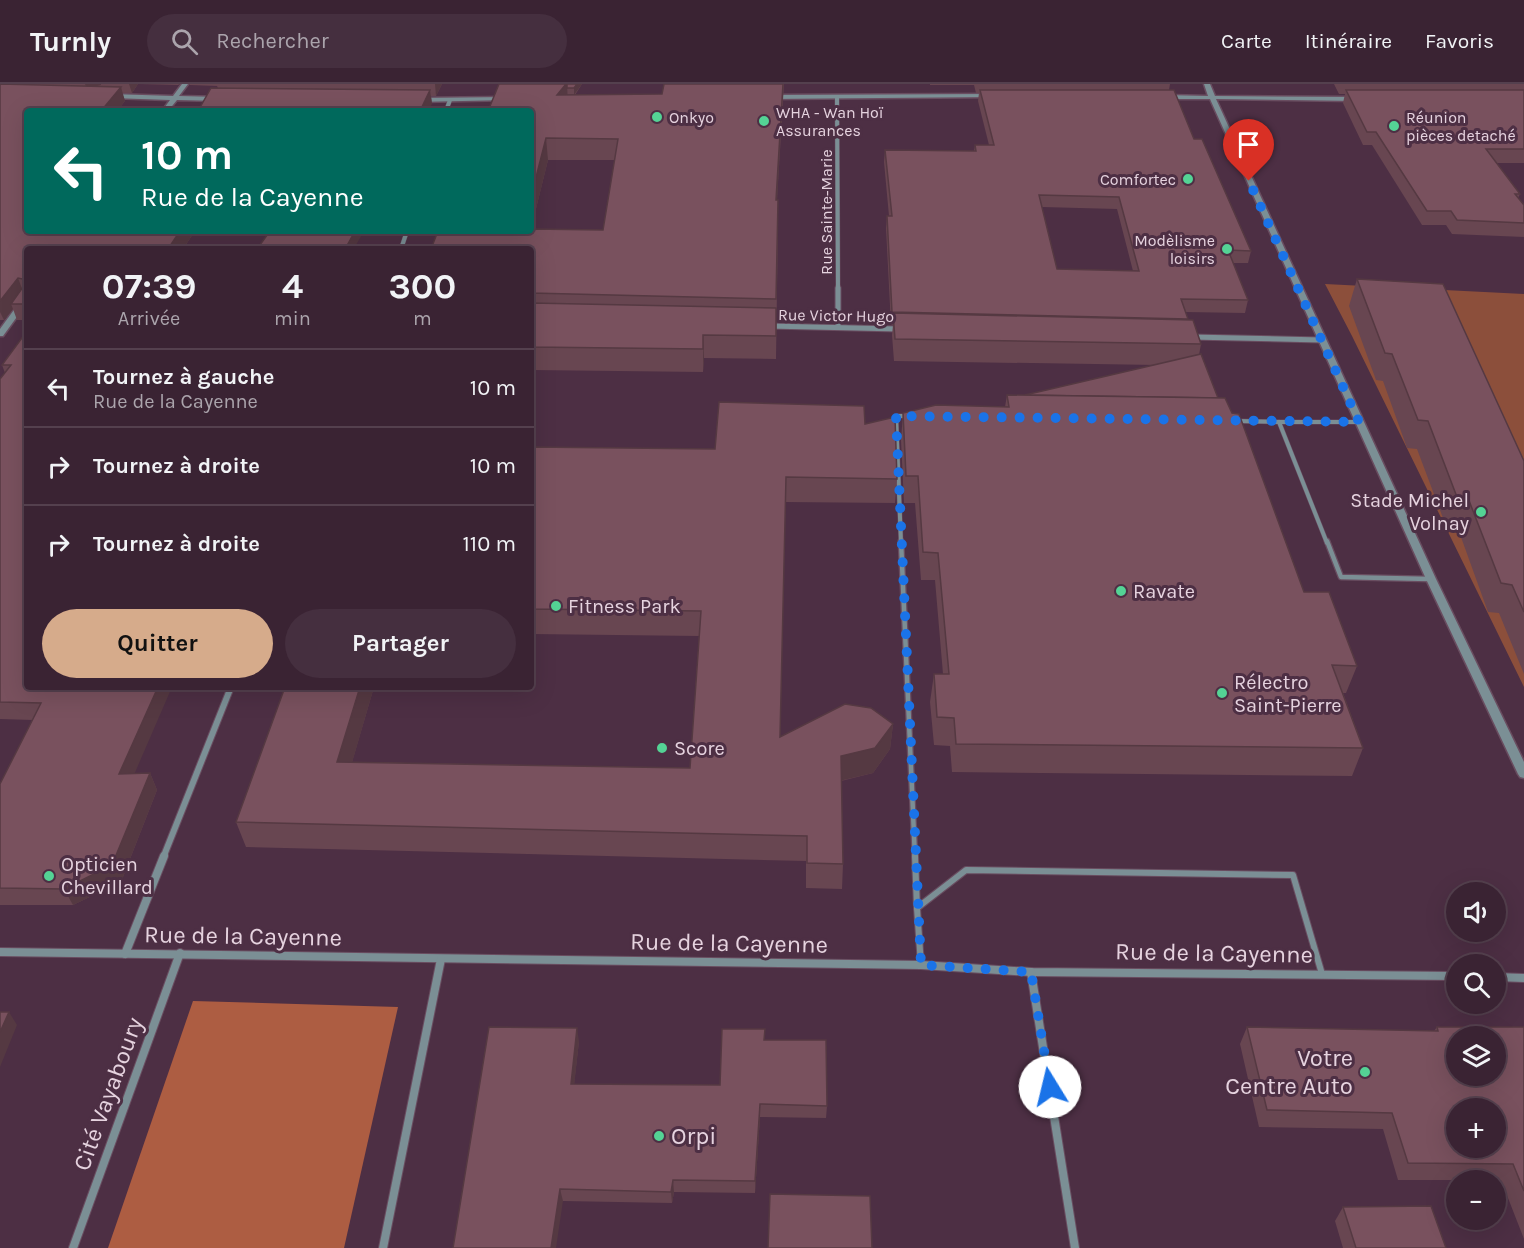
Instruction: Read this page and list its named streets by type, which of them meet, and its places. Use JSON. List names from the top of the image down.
{
  "streets": {
    "street": [
      "Rue Sainte-Marie",
      "Rue Victor Hugo",
      "Rue de la Cayenne",
      "Cité Vayaboury"
    ]
  },
  "crossings": [
    ["Rue Sainte-Marie", "Rue Victor Hugo"],
    ["Rue de la Cayenne", "Cité Vayaboury"]
  ],
  "places": [
    "Onkyo",
    "WHA - Wan Hoï Assurances",
    "Réunion pièces detaché",
    "Comfortec",
    "Modèlisme loisirs",
    "Stade Michel Volnay",
    "Ravate",
    "Fitness Park",
    "Rélectro Saint-Pierre",
    "Score",
    "Opticien Chevillard",
    "Votre Centre Auto",
    "Orpi"
  ],
  "page": {
    "header": "Turnly",
    "search": "Rechercher",
    "nav": ["Carte", "Itinéraire", "Favoris"],
    "turn": ["10 m", "Rue de la Cayenne"],
    "eta": [
      "07:39",
      "Arrivée",
      "4",
      "min",
      "300",
      "m"
    ],
    "list": [
      {
        "name": "Tournez à gauche",
        "note": "Rue de la Cayenne",
        "value": "10 m"
      },
      {
        "name": "Tournez à droite",
        "value": "10 m"
      },
      {
        "name": "Tournez à droite",
        "value": "110 m"
      }
    ],
    "buttons": ["Quitter", "Partager"],
    "map_buttons": ["+", "−"]
  }
}
